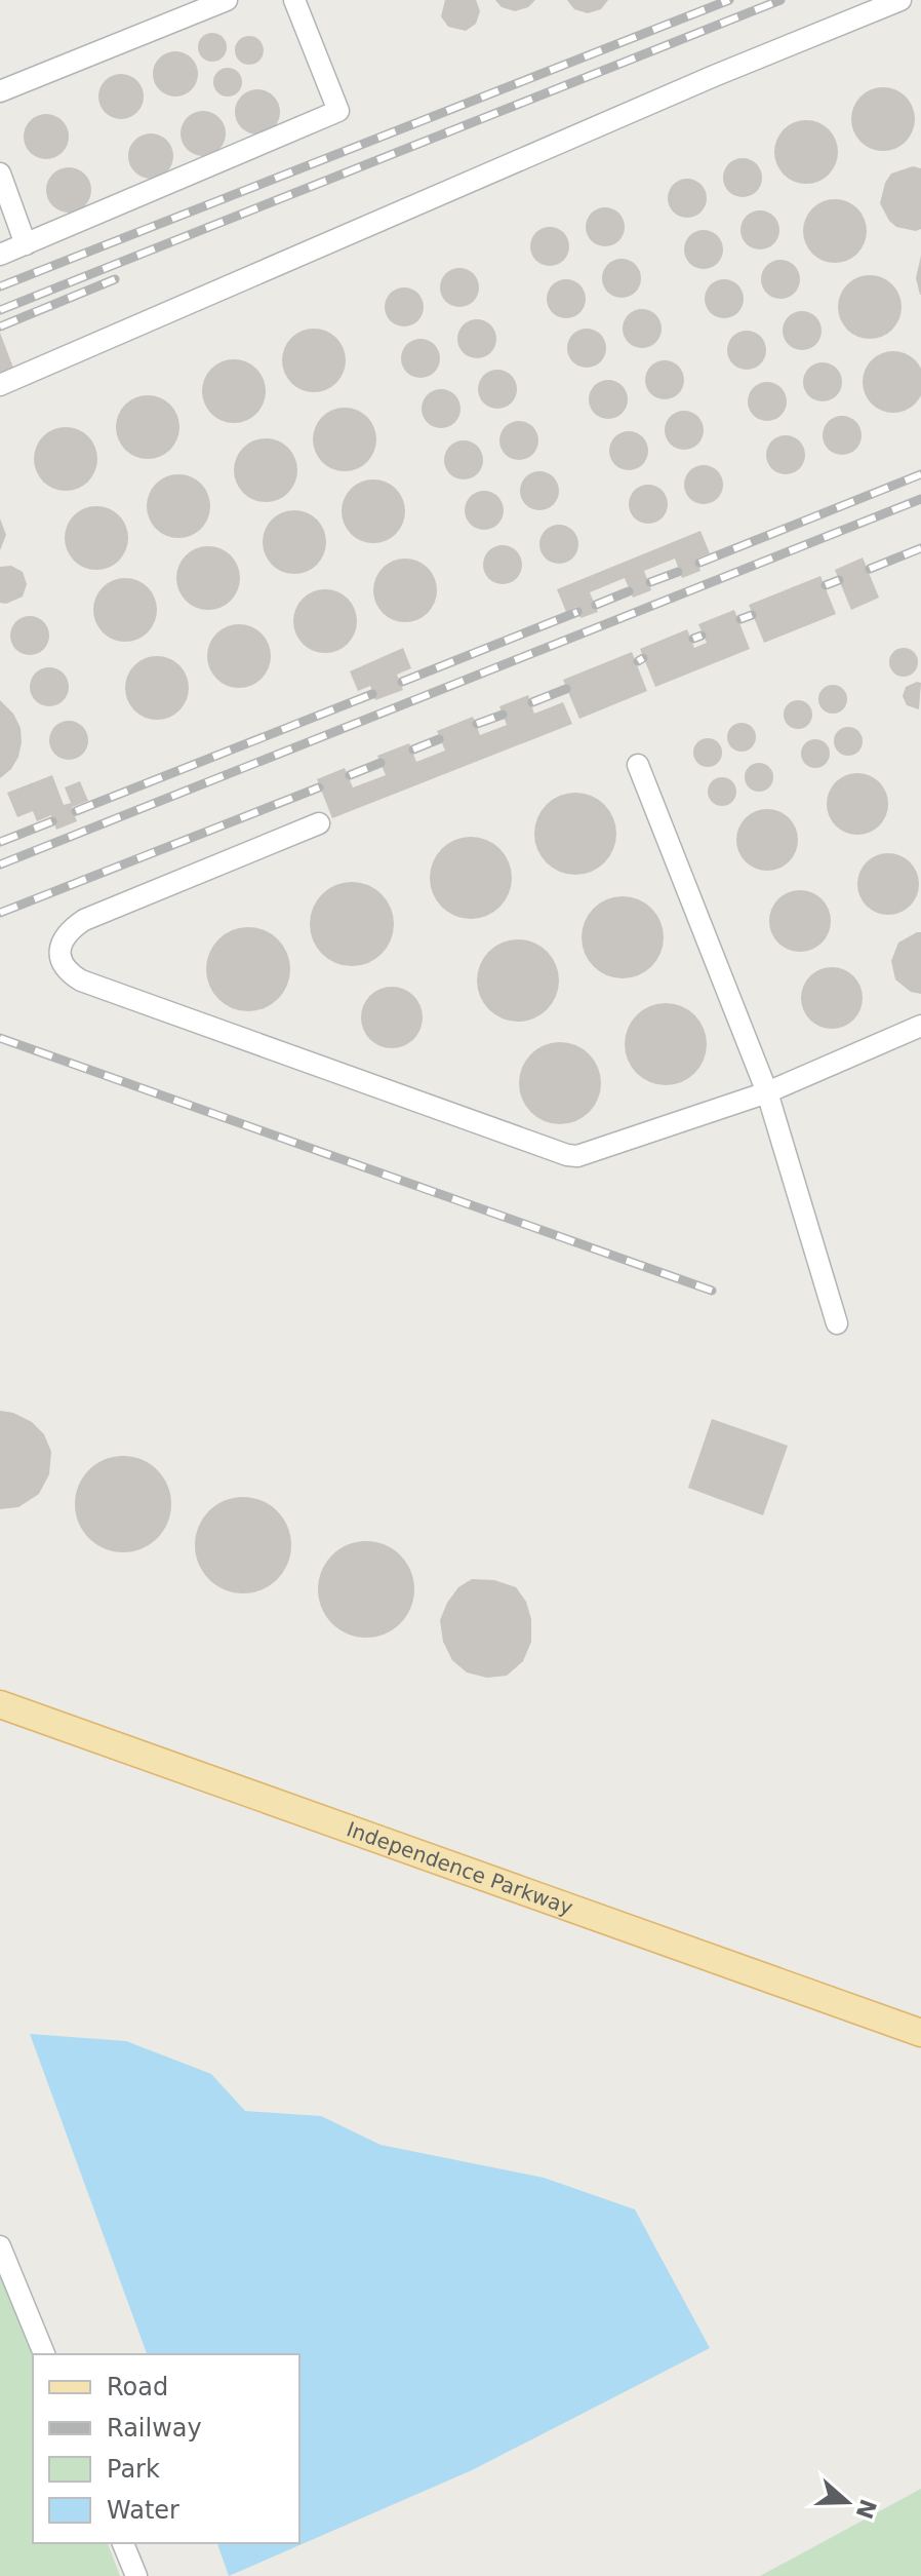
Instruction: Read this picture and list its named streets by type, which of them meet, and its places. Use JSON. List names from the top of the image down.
{
  "streets": {
    "main road": ["Independence Parkway"]
  },
  "legend": [
    "Road",
    "Railway",
    "Park",
    "Water"
  ],
  "north": "right"
}
